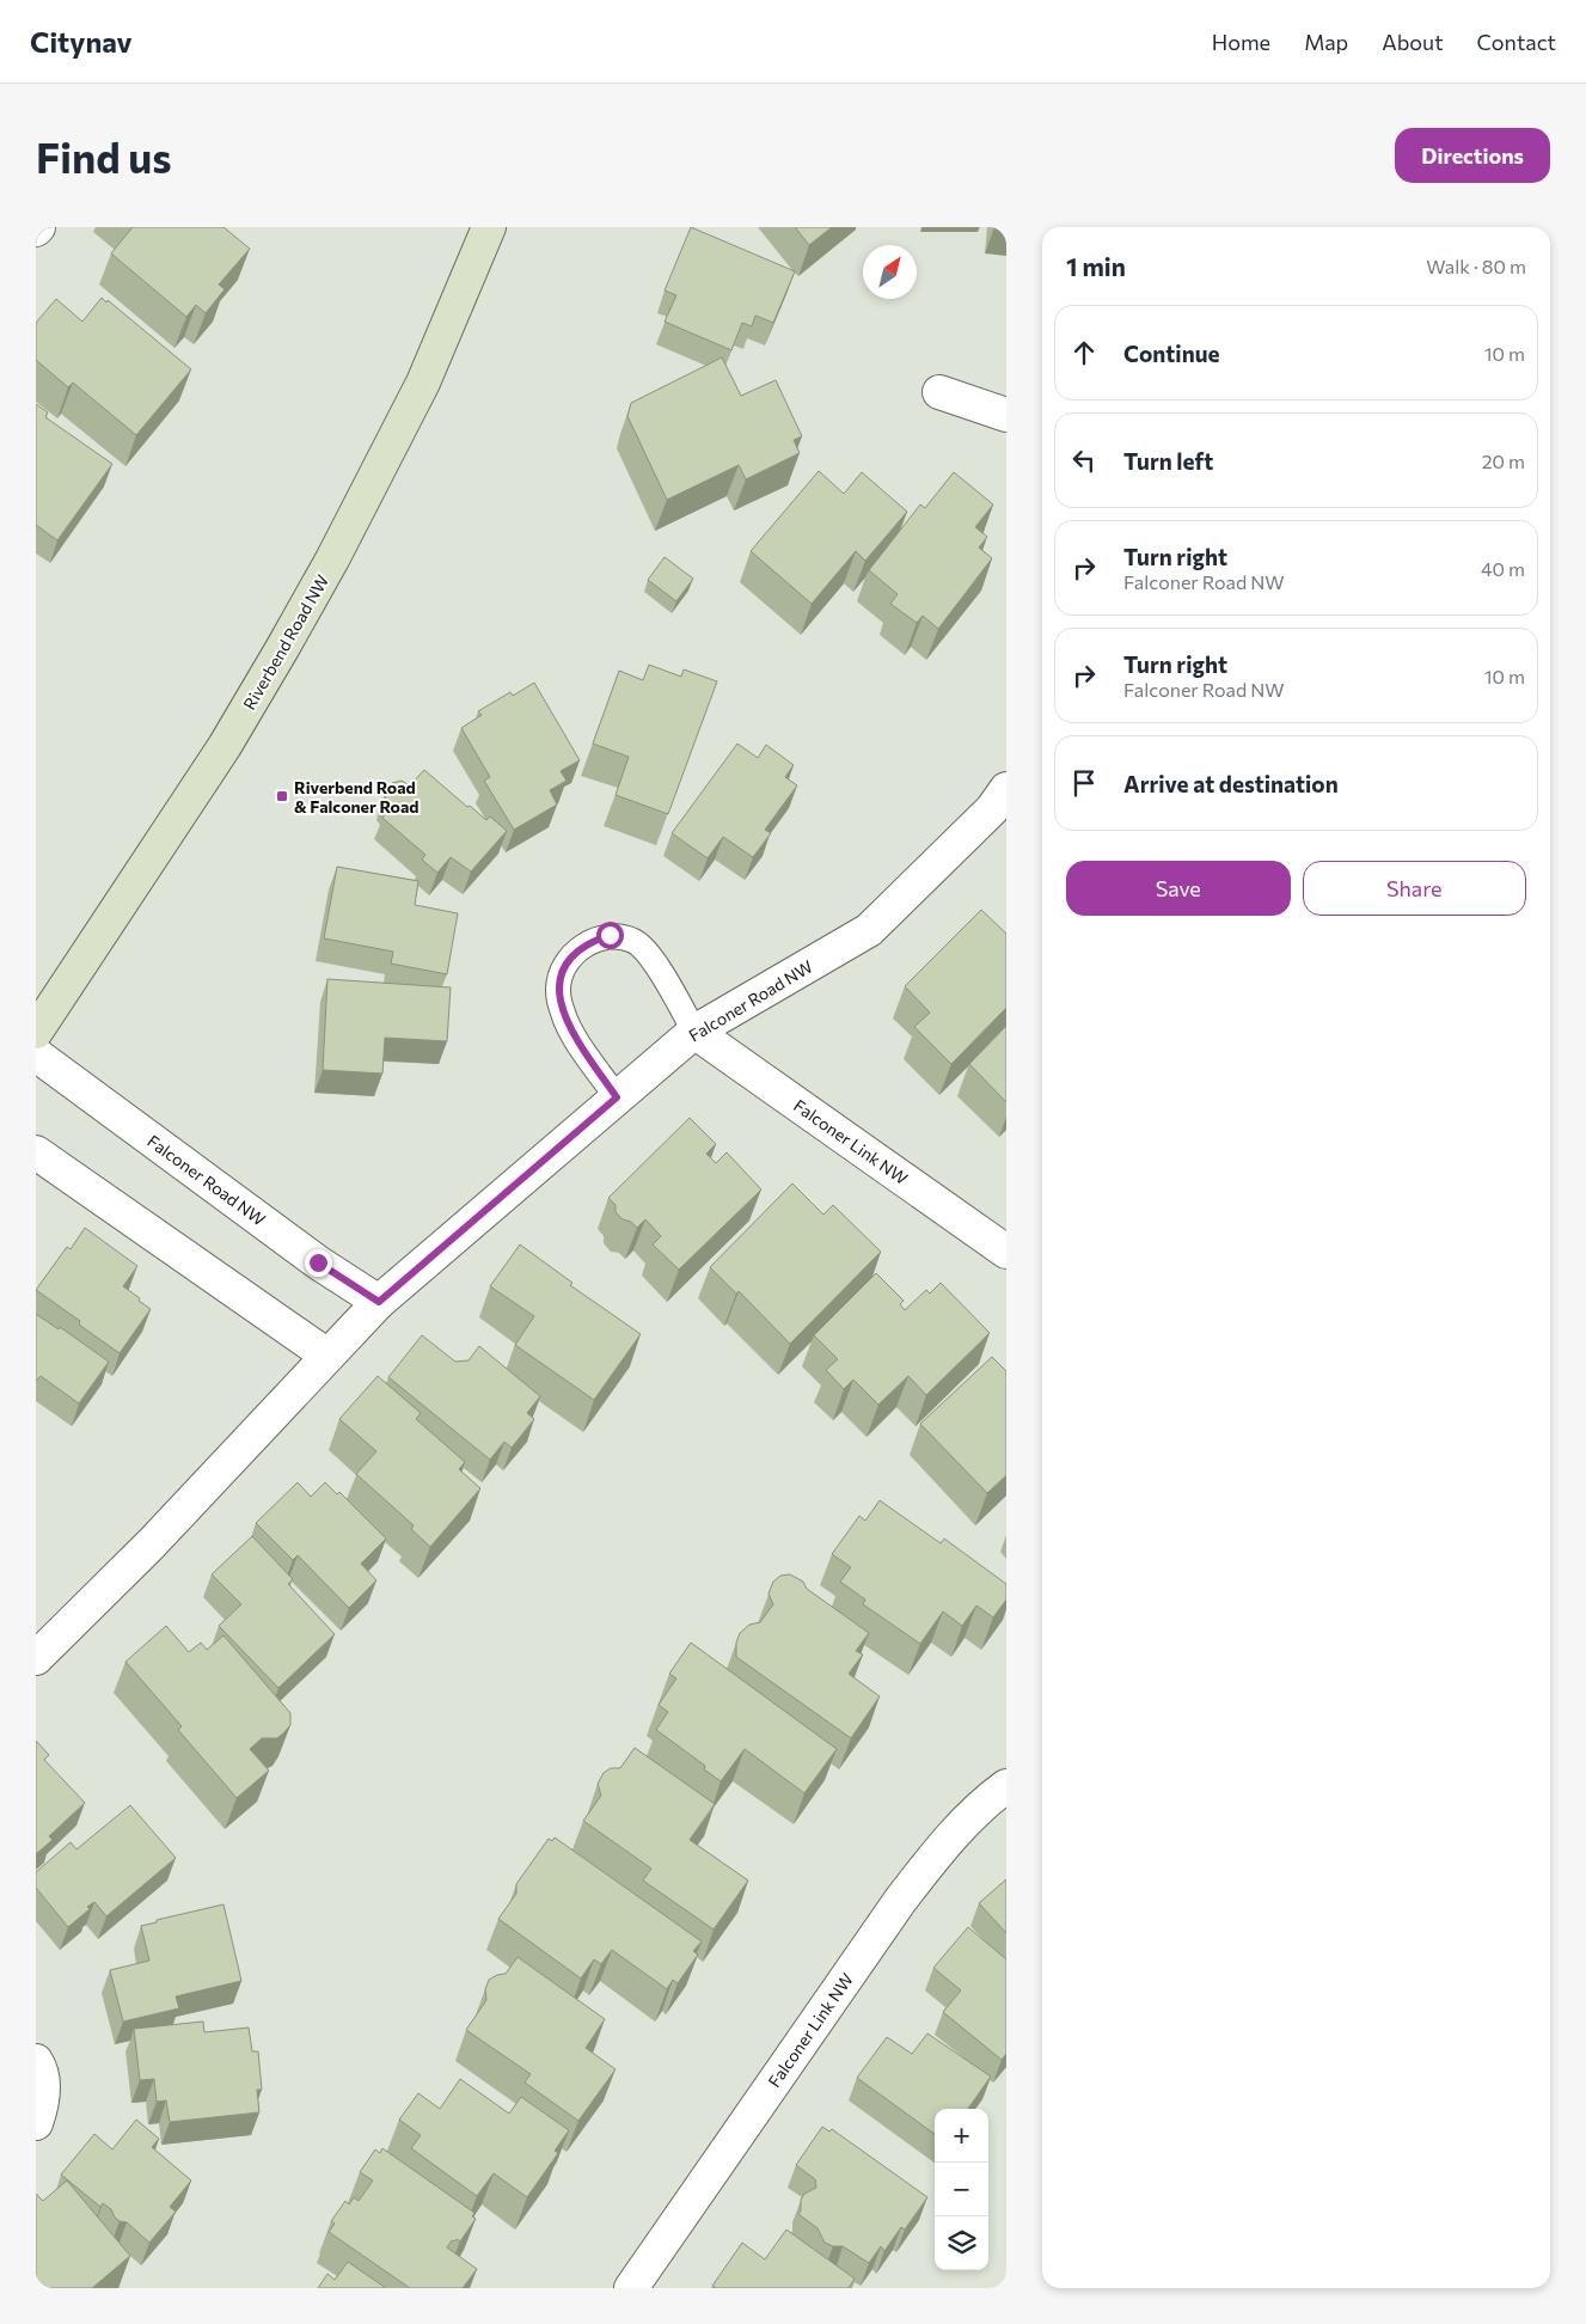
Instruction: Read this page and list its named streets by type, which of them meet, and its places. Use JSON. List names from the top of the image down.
{
  "streets": {
    "main road": ["Riverbend Road NW"],
    "street": ["Falconer Road NW", "Falconer Link NW"]
  },
  "crossings": [
    ["Falconer Road NW", "Falconer Link NW"]
  ],
  "places": {
    "transit": ["Riverbend Road & Falconer Road"]
  },
  "north": "top right",
  "page": {
    "header": "Citynav",
    "nav": [
      "Home",
      "Map",
      "About",
      "Contact"
    ],
    "buttons": [
      "Directions",
      ["Save", "Share"]
    ],
    "title": "Find us",
    "heading": ["1 min", "Walk · 80 m"],
    "list": [
      ["Continue", "10 m"],
      ["Turn left", "20 m"],
      ["Turn right", "Falconer Road NW", "40 m"],
      ["Turn right", "Falconer Road NW", "10 m"],
      "Arrive at destination"
    ],
    "map_buttons": ["+", "−"]
  }
}
